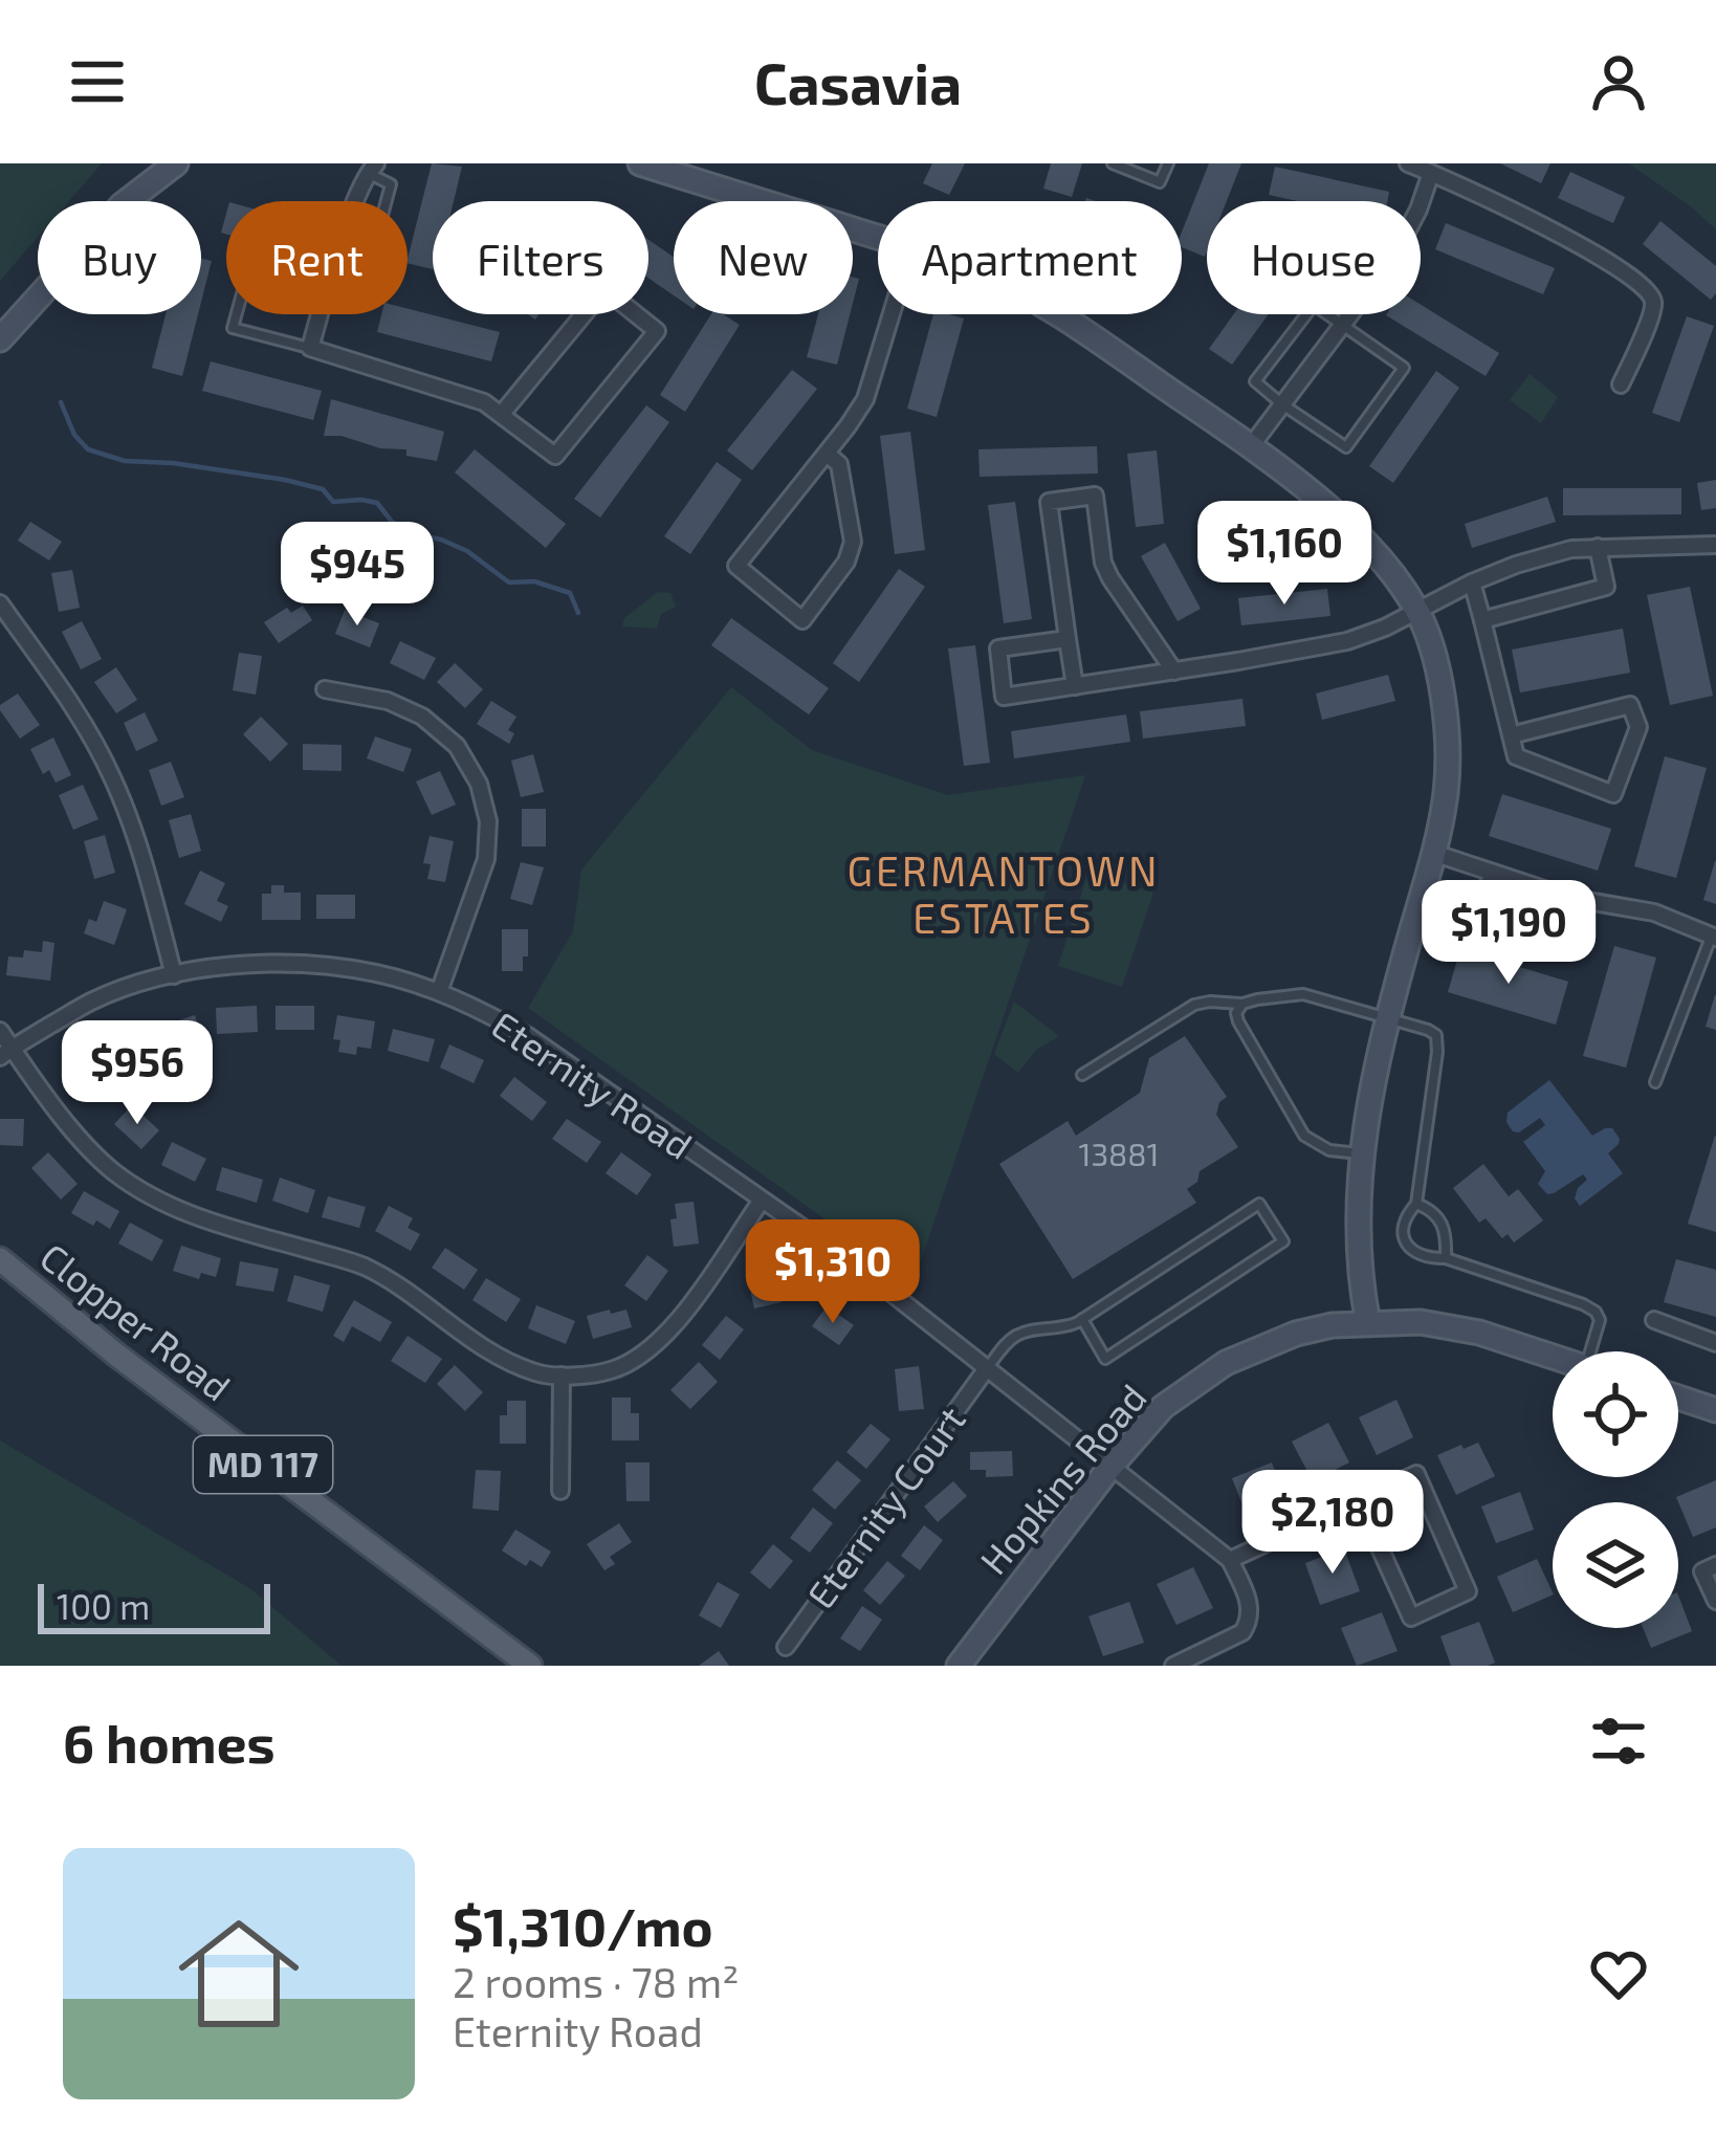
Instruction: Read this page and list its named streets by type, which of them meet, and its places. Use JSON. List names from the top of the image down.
{
  "streets": {
    "main road": ["Clopper Road", "MD 117"],
    "street": ["Eternity Road", "Hopkins Road", "Eternity Court"]
  },
  "crossings": [
    ["Eternity Road", "Hopkins Road"],
    ["Eternity Road", "Eternity Court"]
  ],
  "districts": ["GERMANTOWN ESTATES"],
  "house_numbers": ["13881"],
  "scale_bar": "100 m",
  "page": {
    "header": "Casavia",
    "chip": [
      "Buy",
      "Rent",
      "Filters",
      "New",
      "Apartment",
      "House"
    ],
    "price": [
      "$1,160",
      "$945",
      "$1,190",
      "$956",
      "$1,310",
      "$2,180"
    ],
    "scale": "100 m",
    "heading": "6 homes",
    "list": [
      {
        "name": "$1,310/mo",
        "note": "2 rooms · 78 m² · Eternity Road"
      }
    ]
  }
}
